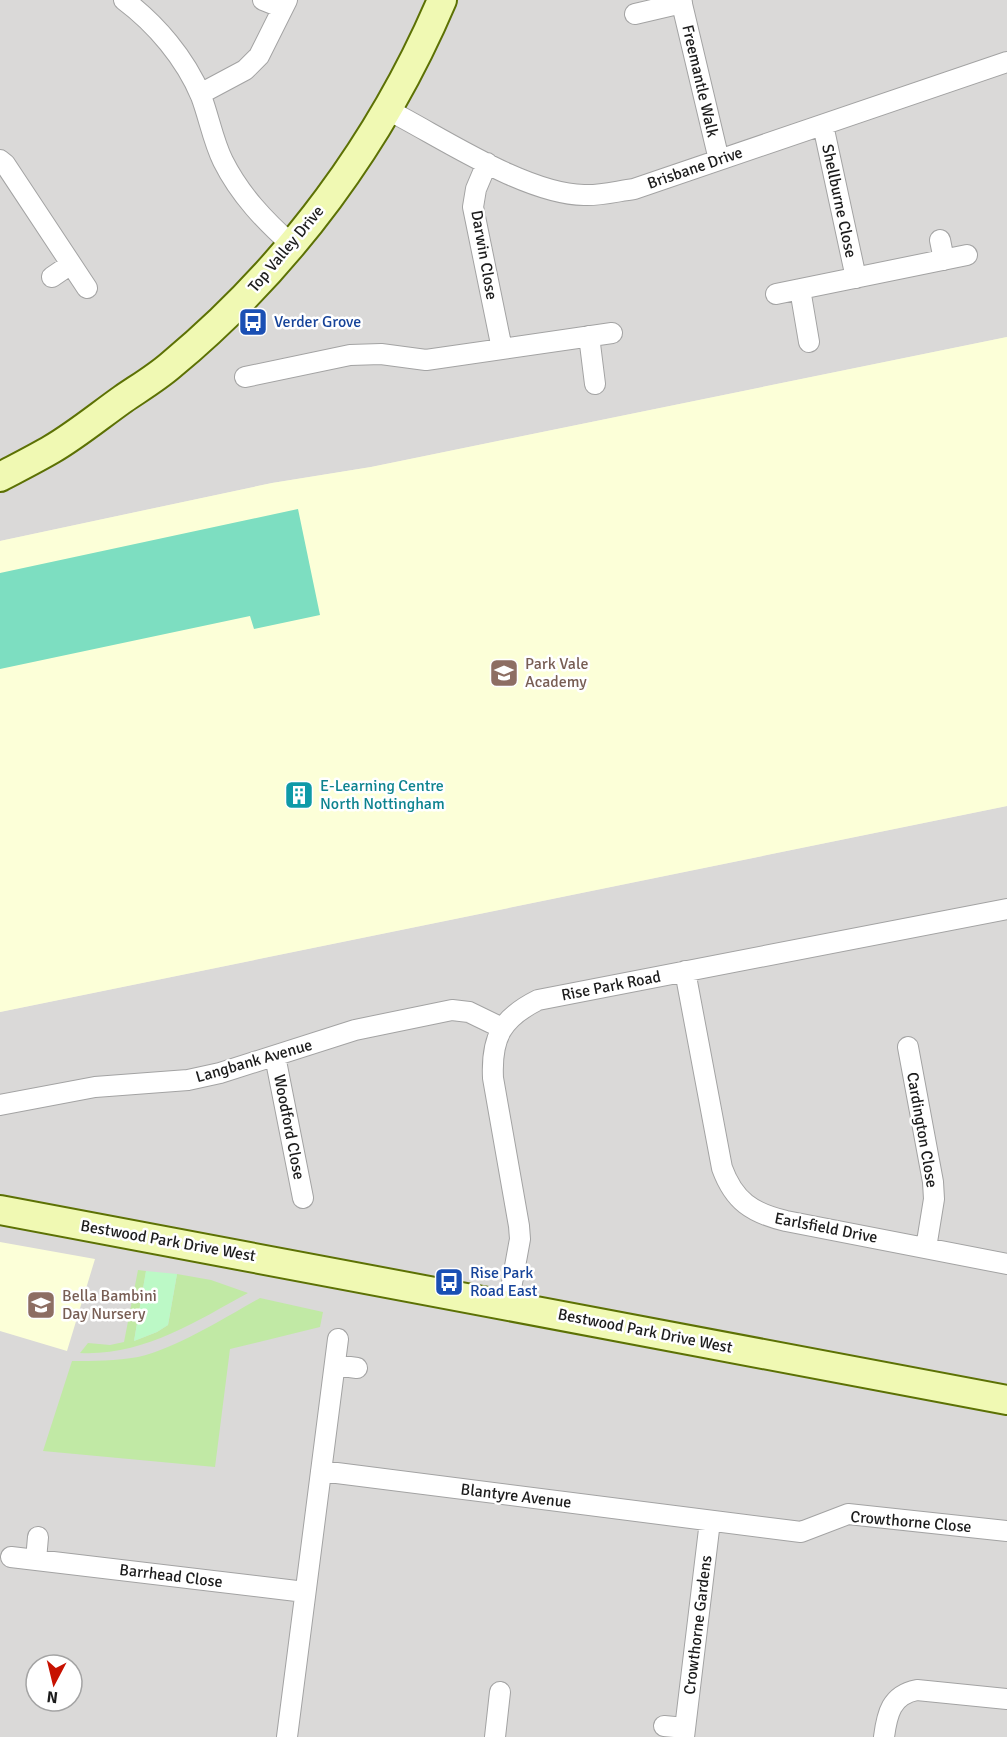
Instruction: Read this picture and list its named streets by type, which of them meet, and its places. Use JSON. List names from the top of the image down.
{
  "streets": {
    "street": [
      "Freemantle Walk",
      "Brisbane Drive",
      "Shellburne Close",
      "Top Valley Drive",
      "Darwin Close",
      "Rise Park Road",
      "Langbank Avenue",
      "Woodford Close",
      "Cardington Close",
      "Earlsfield Drive",
      "Bestwood Park Drive West",
      "Blantyre Avenue",
      "Crowthorne Close",
      "Barrhead Close",
      "Crowthorne Gardens"
    ]
  },
  "crossings": [
    ["Freemantle Walk", "Brisbane Drive"],
    ["Brisbane Drive", "Shellburne Close"],
    ["Brisbane Drive", "Top Valley Drive"],
    ["Brisbane Drive", "Darwin Close"],
    ["Rise Park Road", "Langbank Avenue"],
    ["Rise Park Road", "Earlsfield Drive"],
    ["Rise Park Road", "Bestwood Park Drive West"],
    ["Langbank Avenue", "Woodford Close"],
    ["Cardington Close", "Earlsfield Drive"],
    ["Blantyre Avenue", "Crowthorne Close"],
    ["Blantyre Avenue", "Crowthorne Gardens"],
    ["Crowthorne Close", "Crowthorne Gardens"]
  ],
  "places": {
    "bus stop": ["Verder Grove", "Rise Park Road East"],
    "school or university": ["Park Vale Academy", "Bella Bambini Day Nursery"],
    "building": ["E-Learning Centre North Nottingham"]
  },
  "north": "bottom"
}
